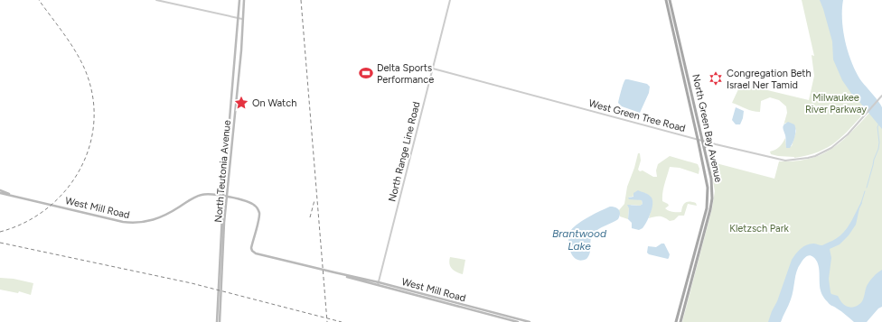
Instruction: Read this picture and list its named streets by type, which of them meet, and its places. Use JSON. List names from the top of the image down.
{
  "streets": {
    "main road": ["North Green Bay Avenue", "North Teutonia Avenue", "West Mill Road"],
    "street": ["West Green Tree Road", "North Range Line Road"]
  },
  "crossings": [
    ["West Green Tree Road", "North Green Bay Avenue"],
    ["West Green Tree Road", "North Range Line Road"],
    ["North Range Line Road", "West Mill Road"],
    ["North Teutonia Avenue", "West Mill Road"]
  ],
  "water": ["Brantwood Lake"],
  "parks": ["Milwaukee River Parkway", "Kletzsch Park"],
  "places": {
    "sports": ["Delta Sports Performance"],
    "synagogue": ["Congregation Beth Israel Ner Tamid"],
    "place": ["On Watch"]
  }
}
